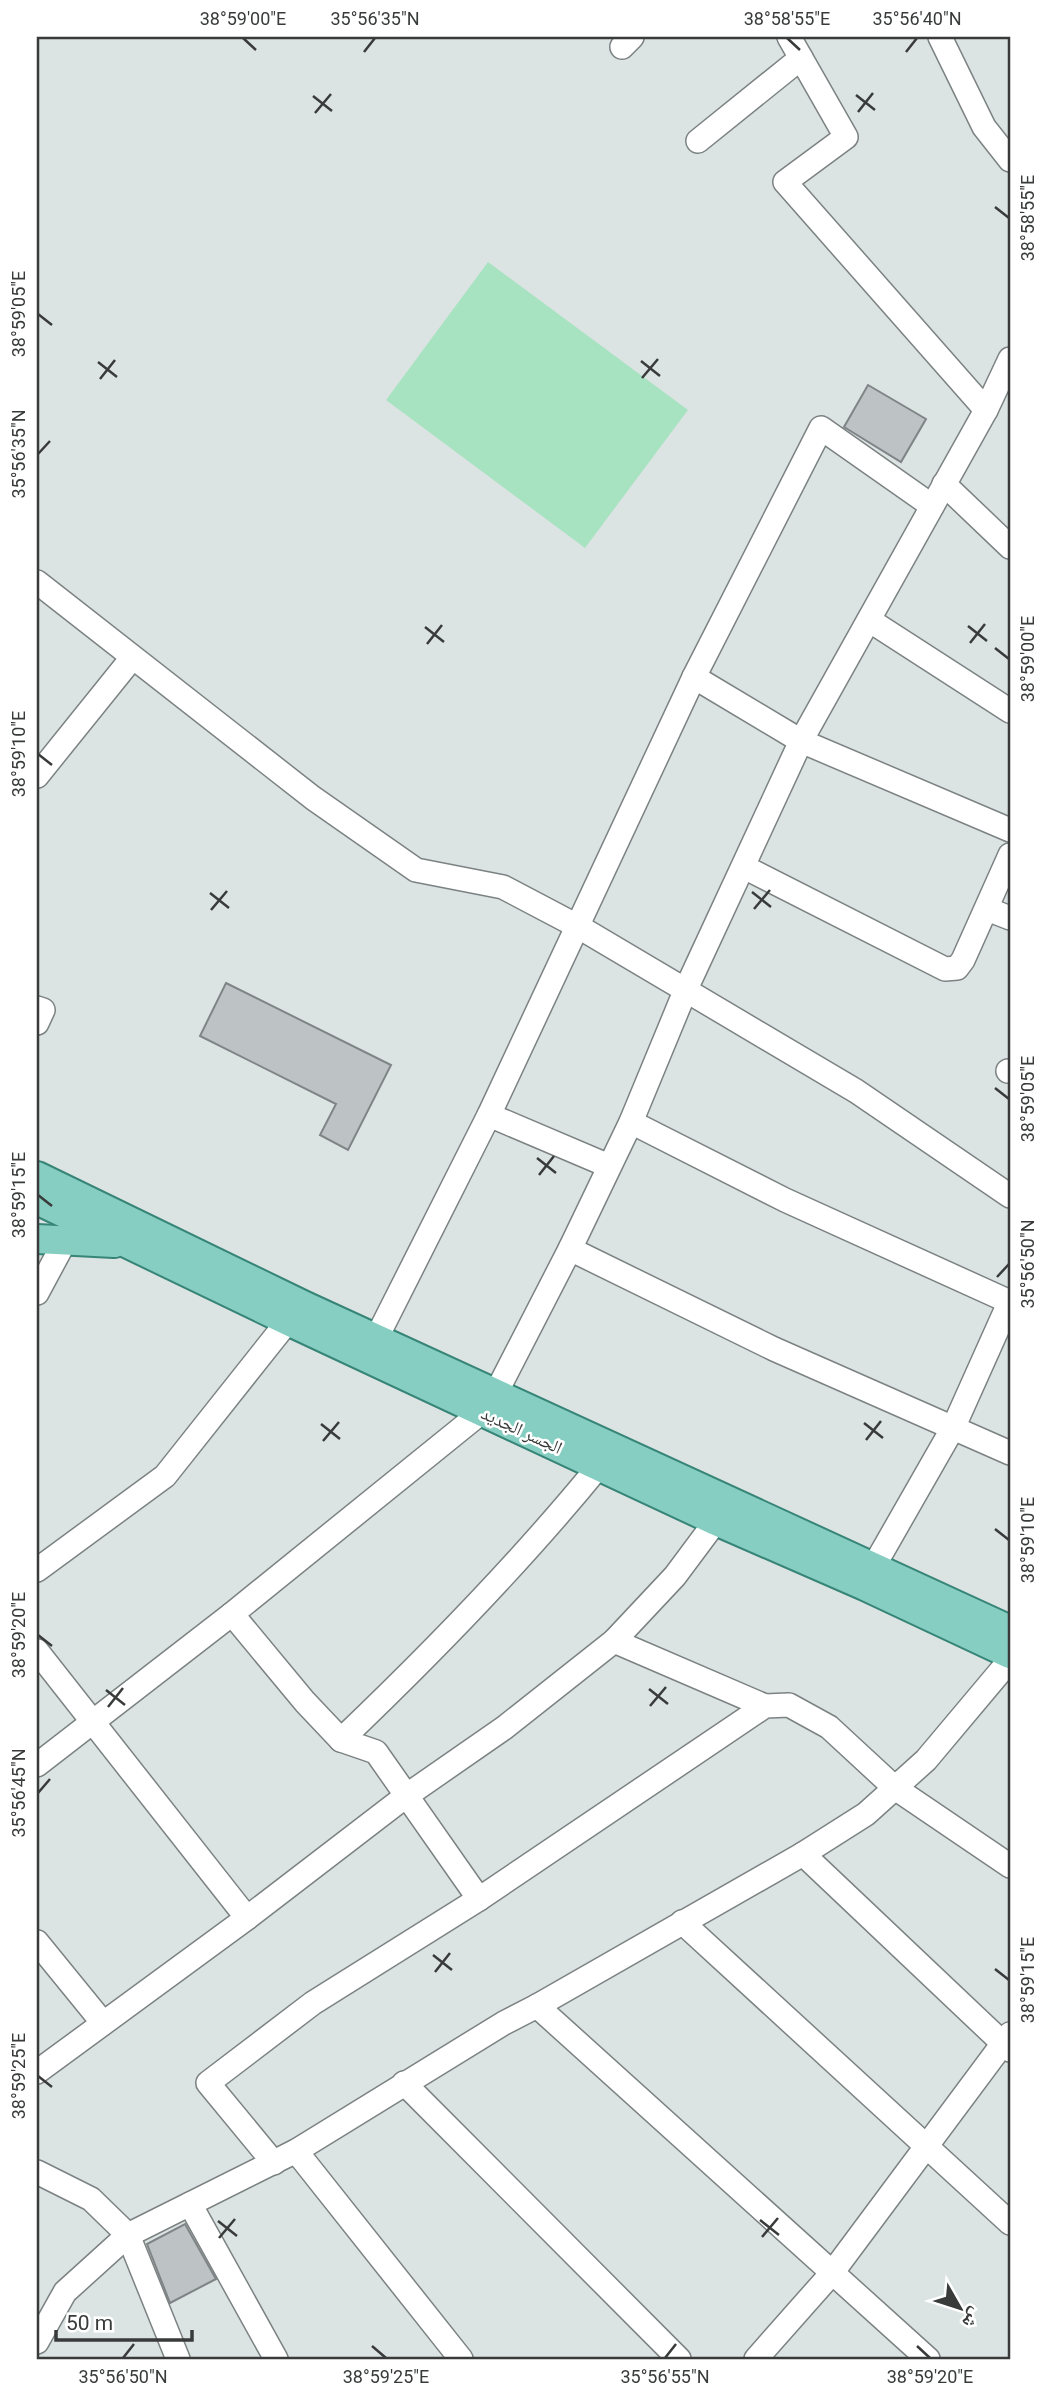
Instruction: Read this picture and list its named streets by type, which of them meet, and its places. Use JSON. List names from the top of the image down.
{
  "streets": {
    "main road": ["الجسر الجديد"]
  },
  "scale_bar": "50 m",
  "north": "bottom right",
  "coordinates": [
    "38°59'00\"E",
    "35°56'35\"N",
    "38°58'55\"E",
    "35°56'40\"N",
    "38°59'05\"E",
    "38°59'10\"E",
    "38°59'15\"E",
    "35°56'50\"N",
    "38°59'20\"E",
    "35°56'45\"N",
    "38°59'25\"E",
    "35°56'55\"N"
  ]
}
